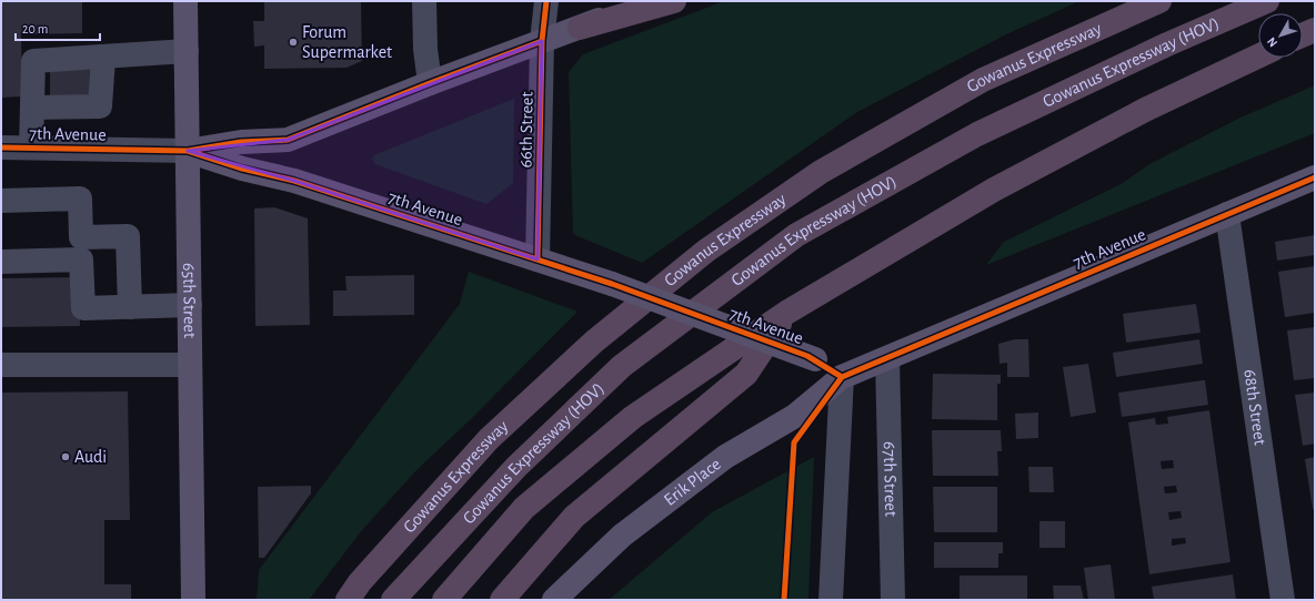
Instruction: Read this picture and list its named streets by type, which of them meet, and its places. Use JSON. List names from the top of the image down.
{
  "streets": {
    "highway": ["Gowanus Expressway", "Gowanus Expressway (HOV)"],
    "main road": ["7th Avenue", "65th Street", "Erik Place"],
    "street": ["66th Street", "68th Street", "67th Street"]
  },
  "crossings": [
    ["66th Street", "7th Avenue"],
    ["7th Avenue", "65th Street"],
    ["7th Avenue", "68th Street"],
    ["7th Avenue", "67th Street"],
    ["7th Avenue", "Erik Place"]
  ],
  "places": ["Forum Supermarket", "Audi"],
  "scale_bar": "20 m",
  "north": "bottom left"
}
